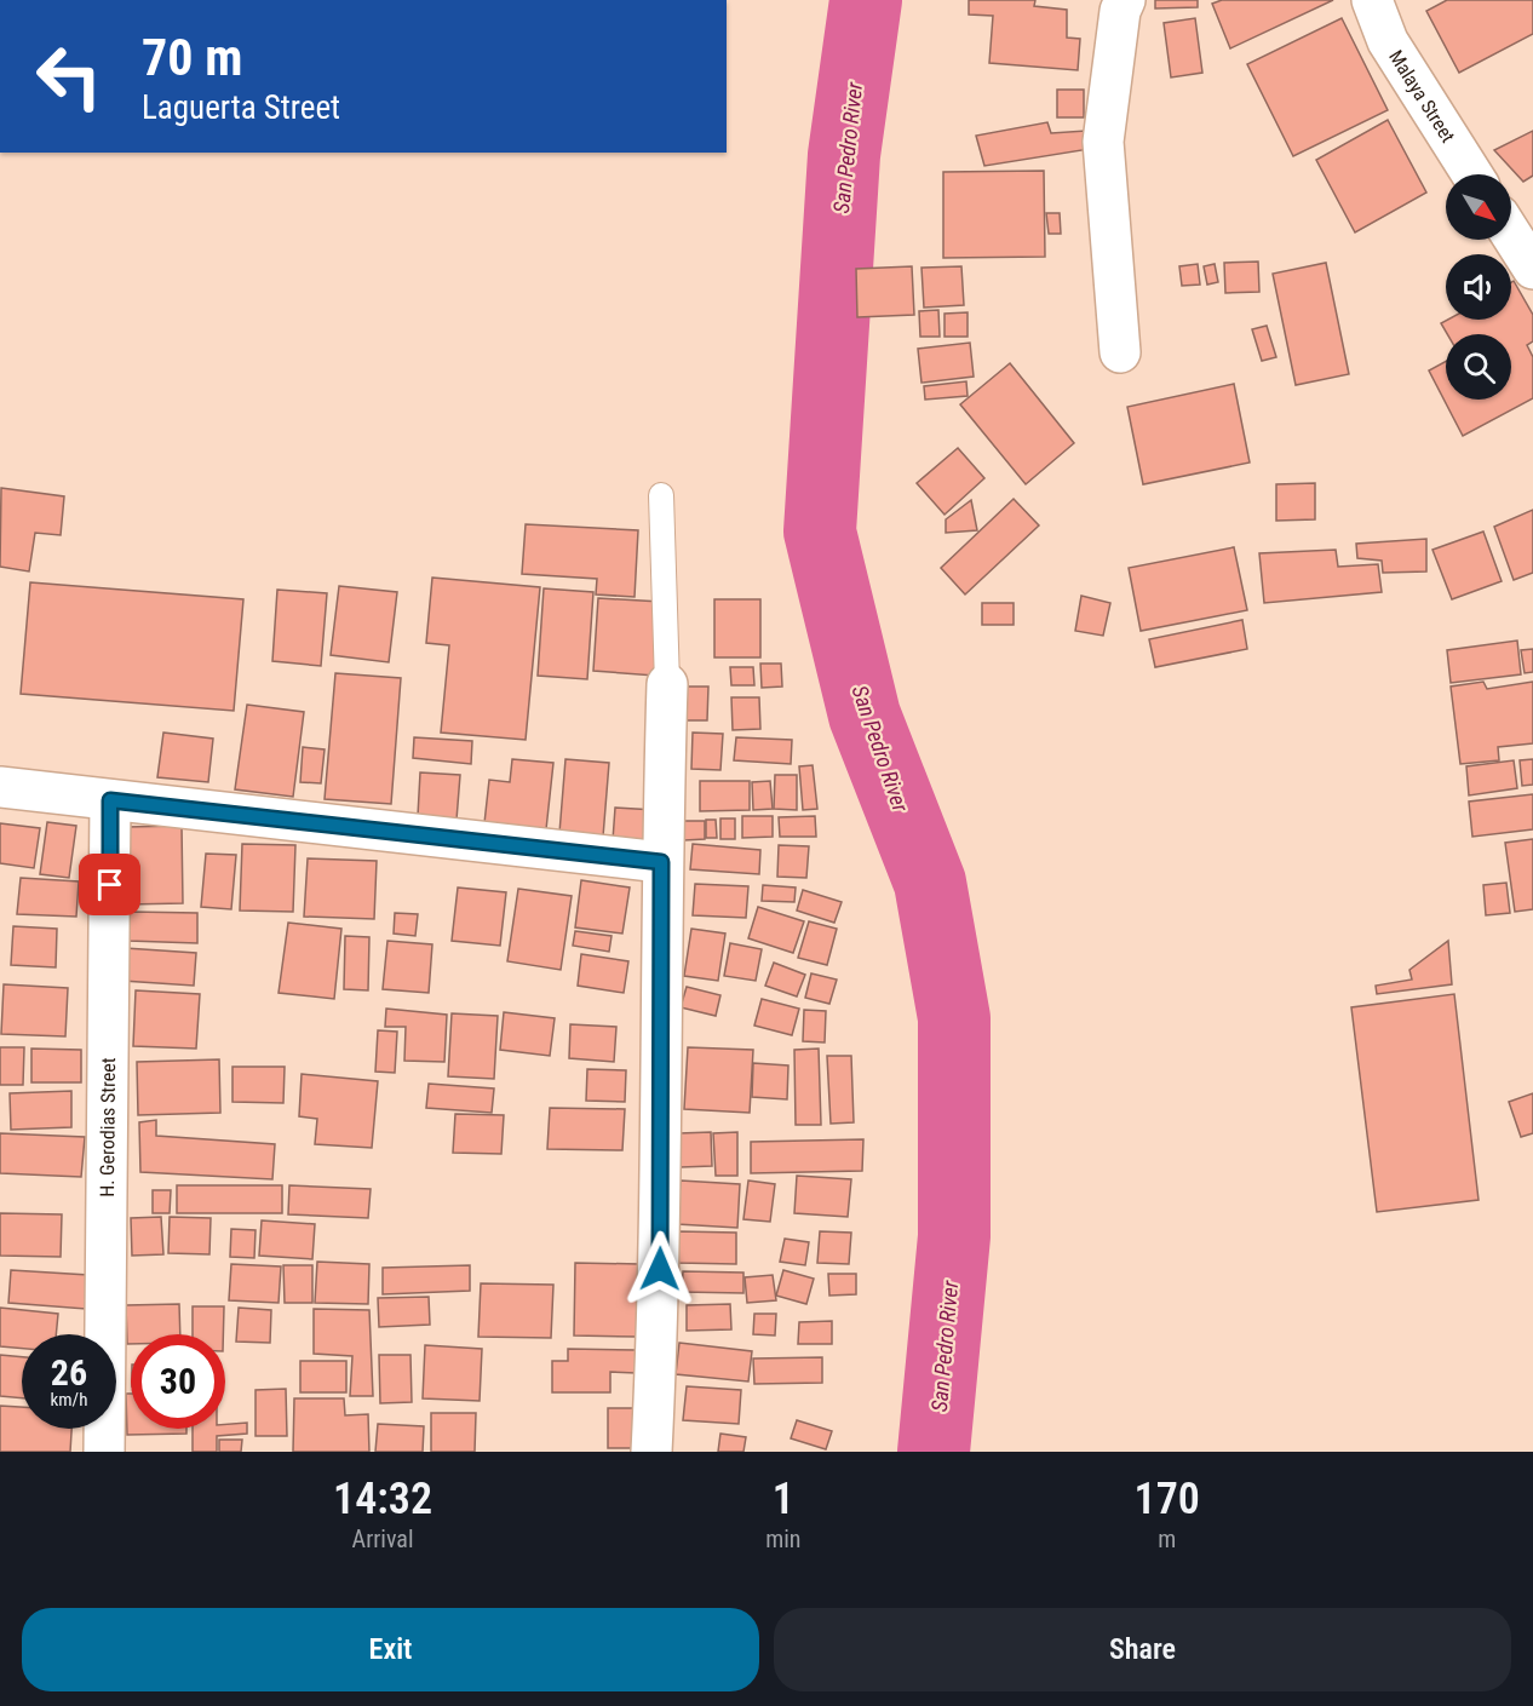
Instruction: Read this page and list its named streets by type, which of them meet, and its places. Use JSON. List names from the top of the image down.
{
  "streets": {
    "street": ["Malaya Street", "H. Gerodias Street"]
  },
  "water": ["San Pedro River"],
  "north": "bottom right",
  "page": {
    "turn": ["70 m", "Laguerta Street"],
    "speed": "26 km/h",
    "limit": "30",
    "eta": [
      "14:32",
      "Arrival",
      "1",
      "min",
      "170",
      "m"
    ],
    "buttons": ["Exit", "Share"]
  }
}
